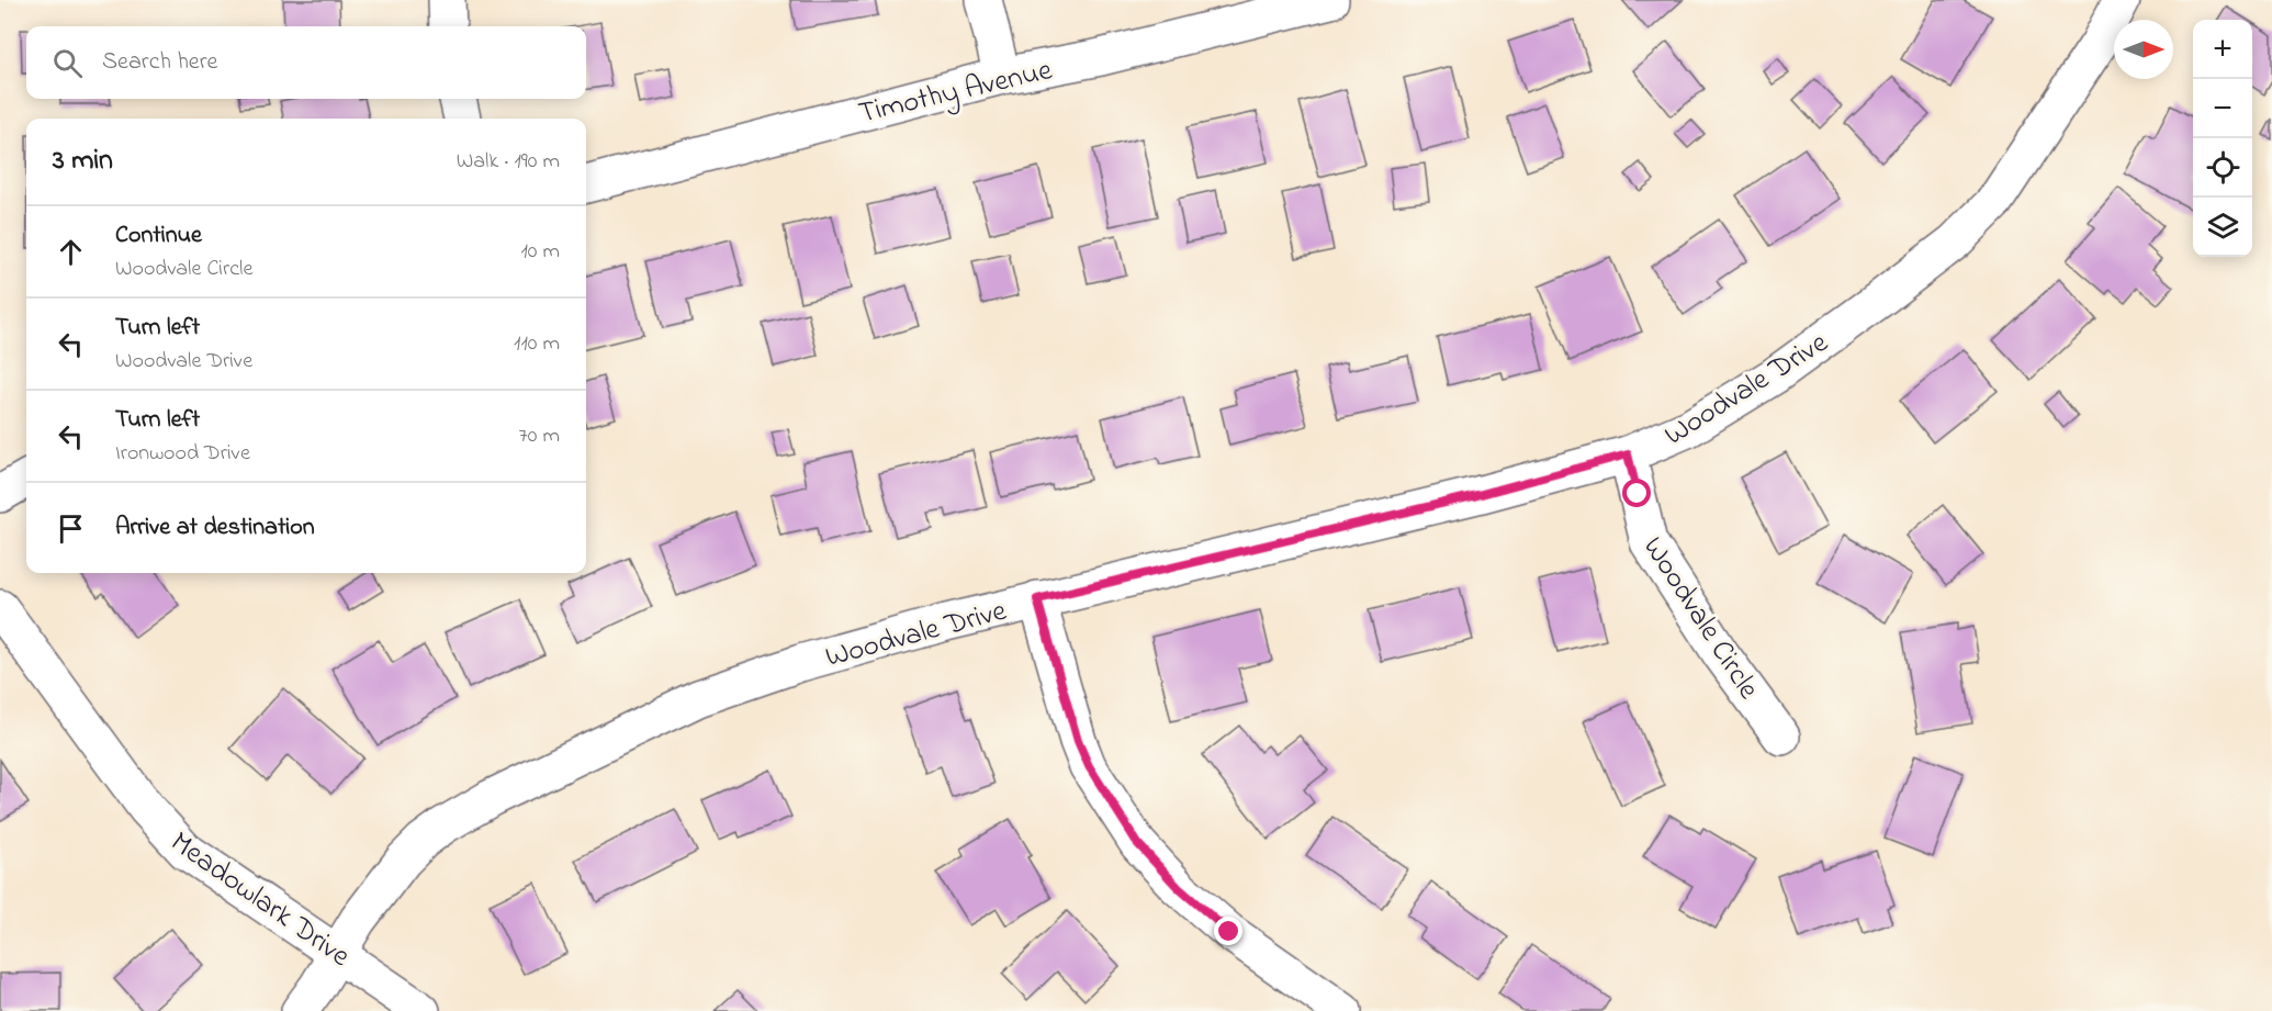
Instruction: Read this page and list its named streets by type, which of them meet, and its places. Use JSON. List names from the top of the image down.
{
  "streets": {
    "street": [
      "Timothy Avenue",
      "Woodvale Drive",
      "Woodvale Circle",
      "Meadowlark Drive"
    ]
  },
  "crossings": [
    ["Woodvale Drive", "Woodvale Circle"],
    ["Woodvale Drive", "Meadowlark Drive"]
  ],
  "north": "right",
  "page": {
    "map_buttons": ["+", "−"],
    "search": "Search here",
    "heading": ["3 min", "Walk · 190 m"],
    "list": [
      ["Continue", "Woodvale Circle", "10 m"],
      ["Turn left", "Woodvale Drive", "110 m"],
      ["Turn left", "Ironwood Drive", "70 m"],
      "Arrive at destination"
    ]
  }
}
